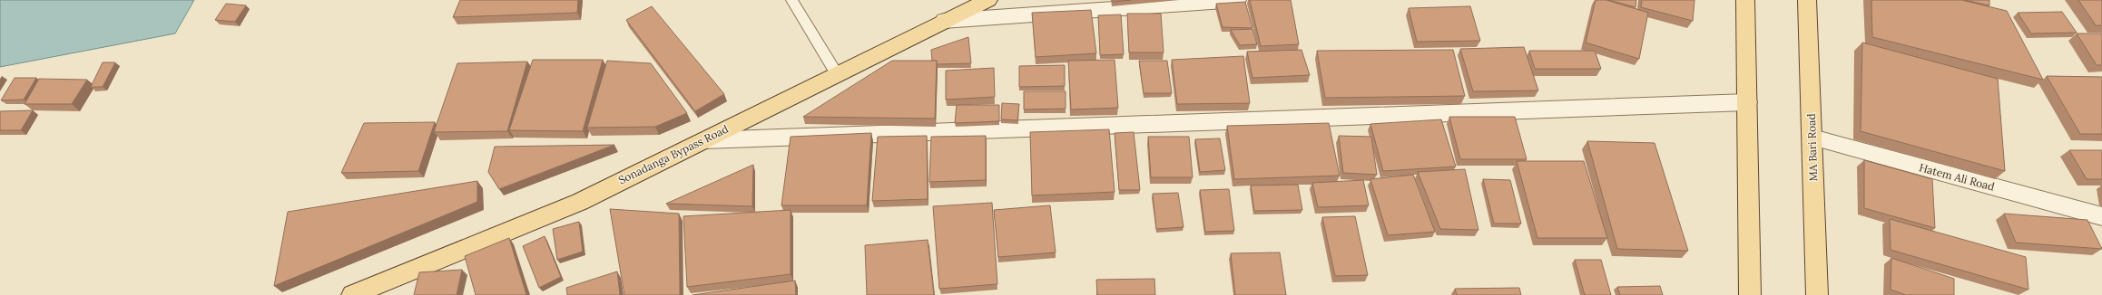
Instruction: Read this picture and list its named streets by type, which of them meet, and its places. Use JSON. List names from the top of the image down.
{
  "streets": {
    "main road": ["MA Bari Road", "Sonadanga Bypass Road"],
    "street": ["Hatem Ali Road"]
  },
  "crossings": [
    ["MA Bari Road", "Hatem Ali Road"]
  ]
}
